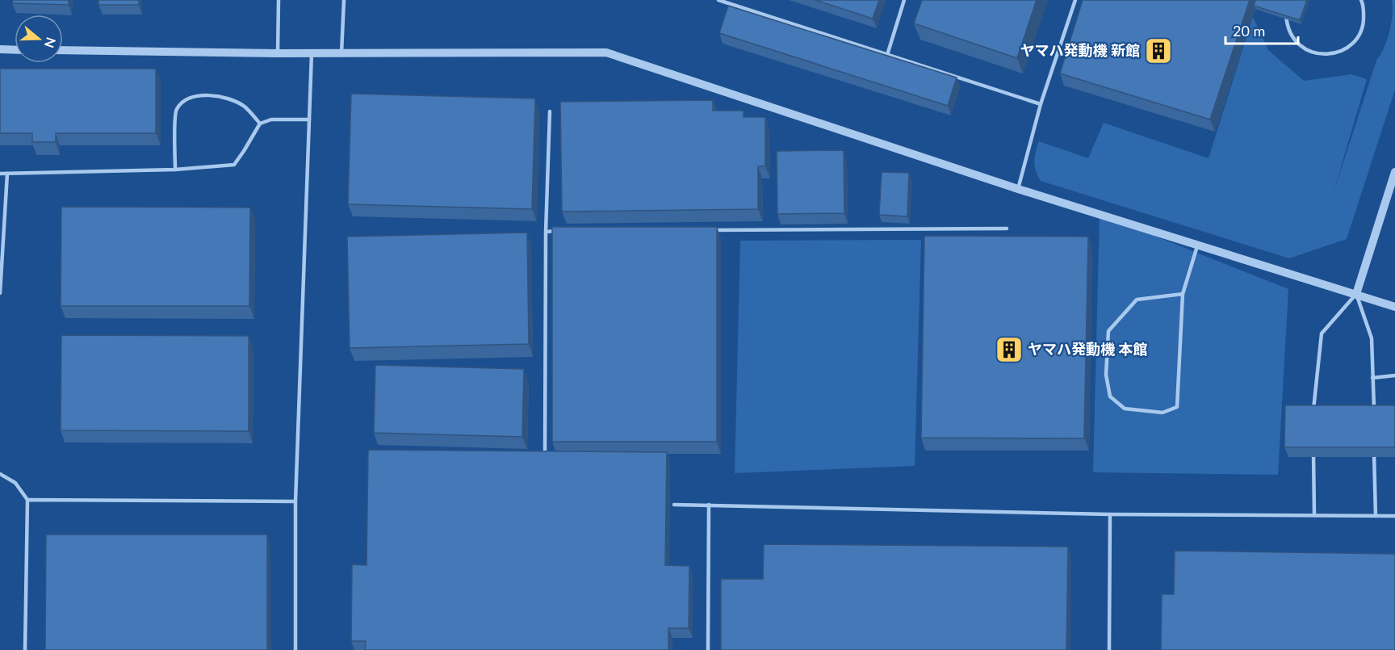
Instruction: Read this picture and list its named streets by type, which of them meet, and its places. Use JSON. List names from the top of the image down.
{
  "places": {
    "building": ["ヤマハ発動機 新館", "ヤマハ発動機 本館"]
  },
  "scale_bar": "20 m",
  "north": "right"
}
